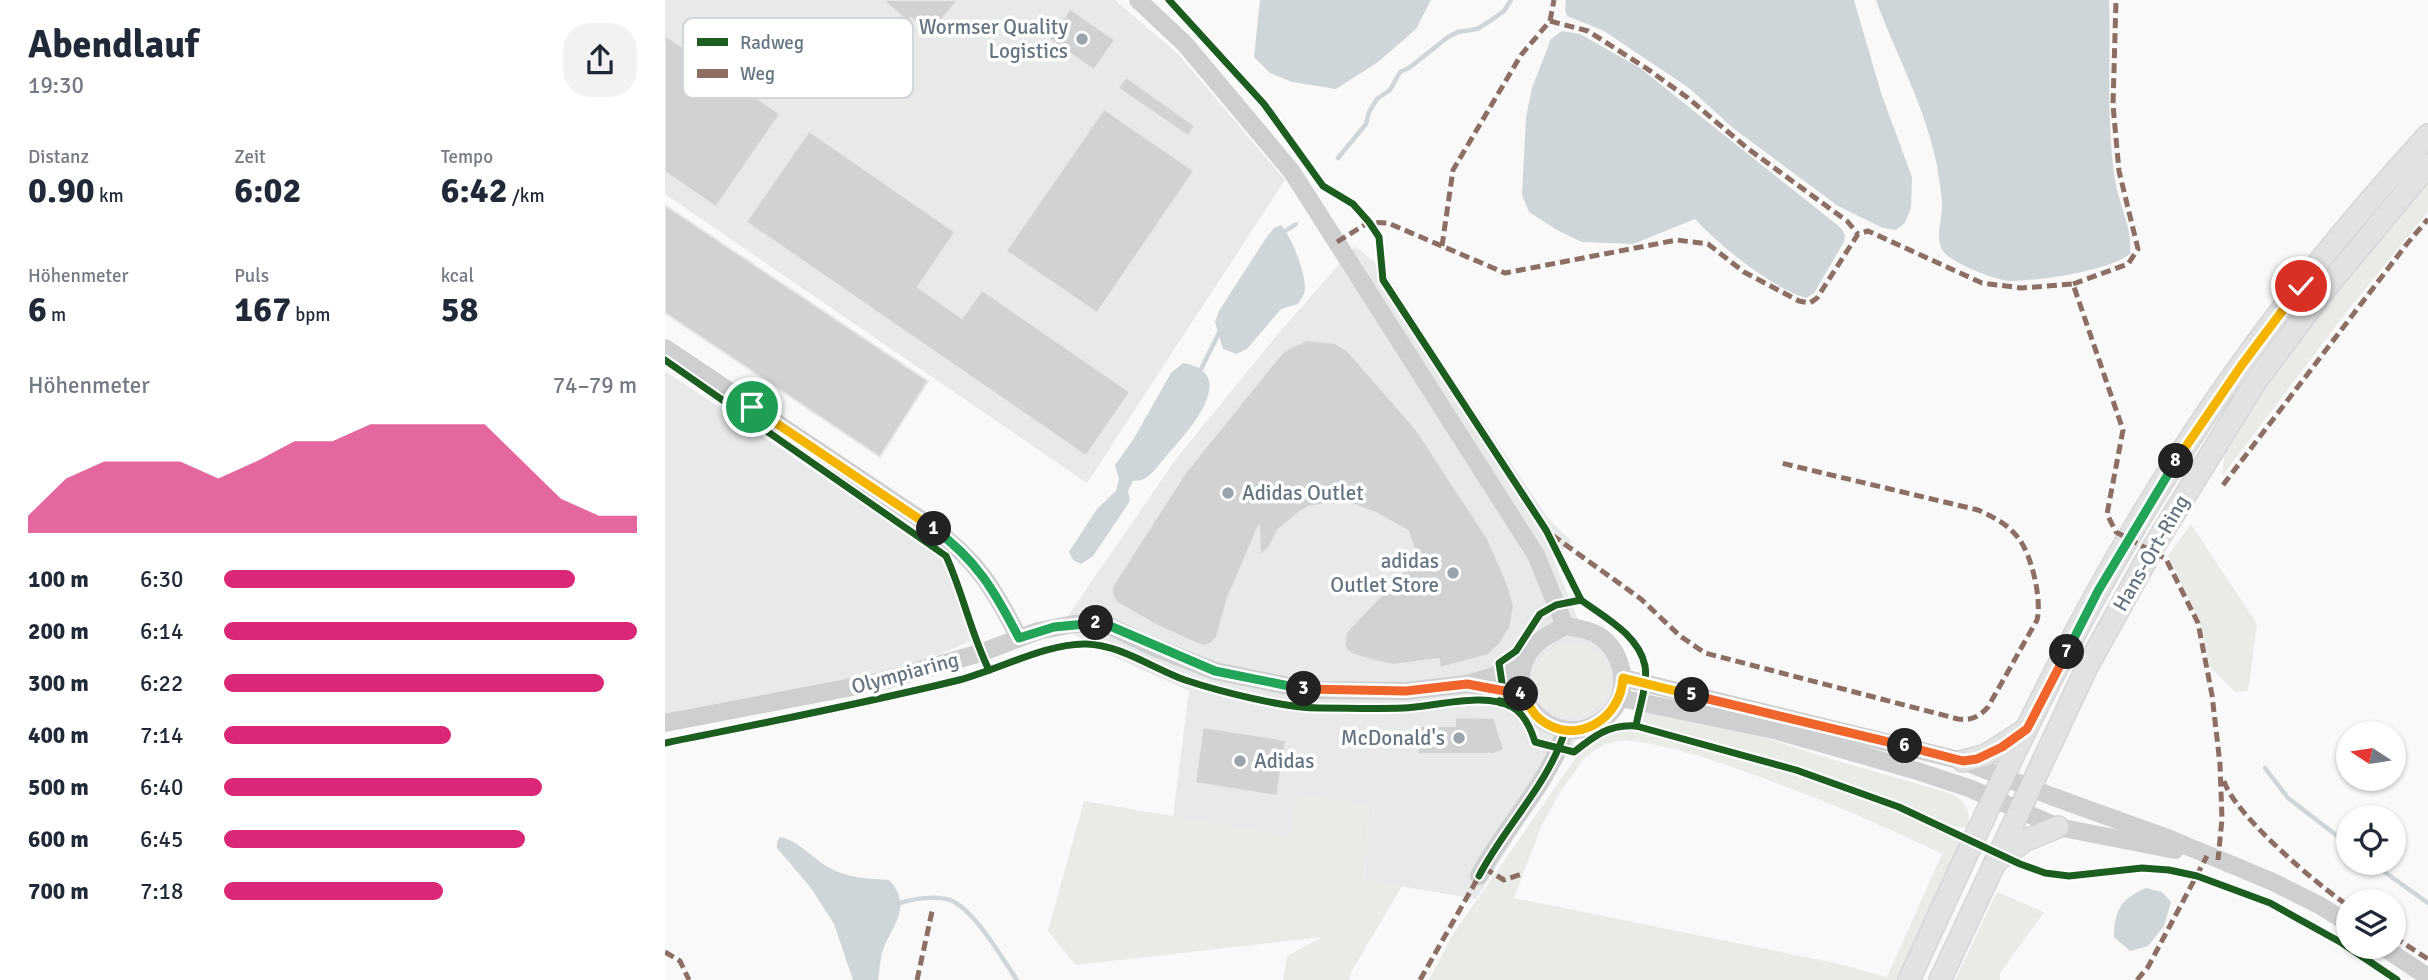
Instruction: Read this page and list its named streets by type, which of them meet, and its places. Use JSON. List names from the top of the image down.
{
  "streets": {
    "main road": ["Hans-Ort-Ring"],
    "street": ["Olympiaring"]
  },
  "places": [
    "Wormser Quality Logistics",
    "Adidas Outlet",
    "adidas Outlet Store",
    "McDonald's",
    "Adidas"
  ],
  "legend": ["Radweg", "Weg"],
  "north": "left",
  "page": {
    "heading": ["Abendlauf", "19:30"],
    "stats": [
      ["Distanz", "0.90 km"],
      ["Zeit", "6:02"],
      ["Tempo", "6:42 /km"],
      ["Höhenmeter", "6 m"],
      ["Puls", "167 bpm"],
      ["kcal", "58"]
    ],
    "chart": ["Höhenmeter", "74–79 m"],
    "pins": [
      "8",
      "1",
      "2",
      "7",
      "3",
      "4",
      "5",
      "6"
    ],
    "list": [
      {
        "name": "100 m",
        "note": "6:30"
      },
      {
        "name": "200 m",
        "note": "6:14"
      },
      {
        "name": "300 m",
        "note": "6:22"
      },
      {
        "name": "400 m",
        "note": "7:14"
      },
      {
        "name": "500 m",
        "note": "6:40"
      },
      {
        "name": "600 m",
        "note": "6:45"
      },
      {
        "name": "700 m",
        "note": "7:18"
      }
    ]
  }
}
